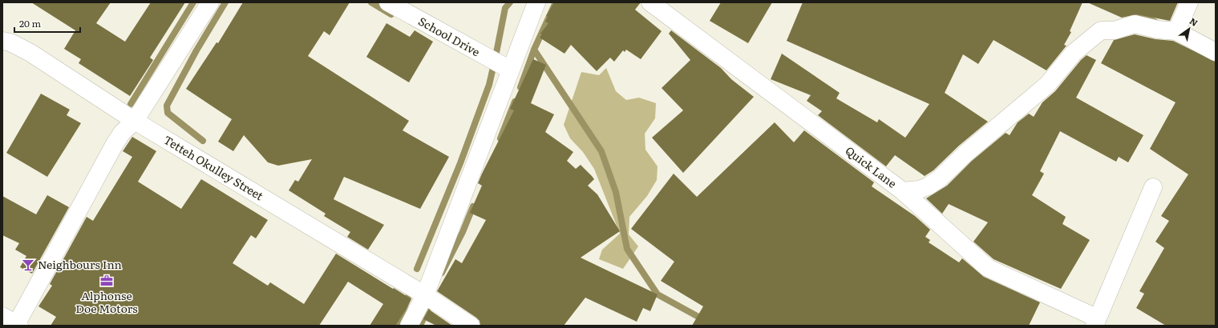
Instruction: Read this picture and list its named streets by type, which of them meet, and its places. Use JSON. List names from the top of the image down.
{
  "streets": {
    "street": ["School Drive", "Quick Lane", "Tetteh Okulley Street"]
  },
  "places": {
    "bar": ["Neighbours Inn"],
    "office": ["Alphonse Doe Motors"]
  },
  "scale_bar": "20 m",
  "north": "top right"
}
